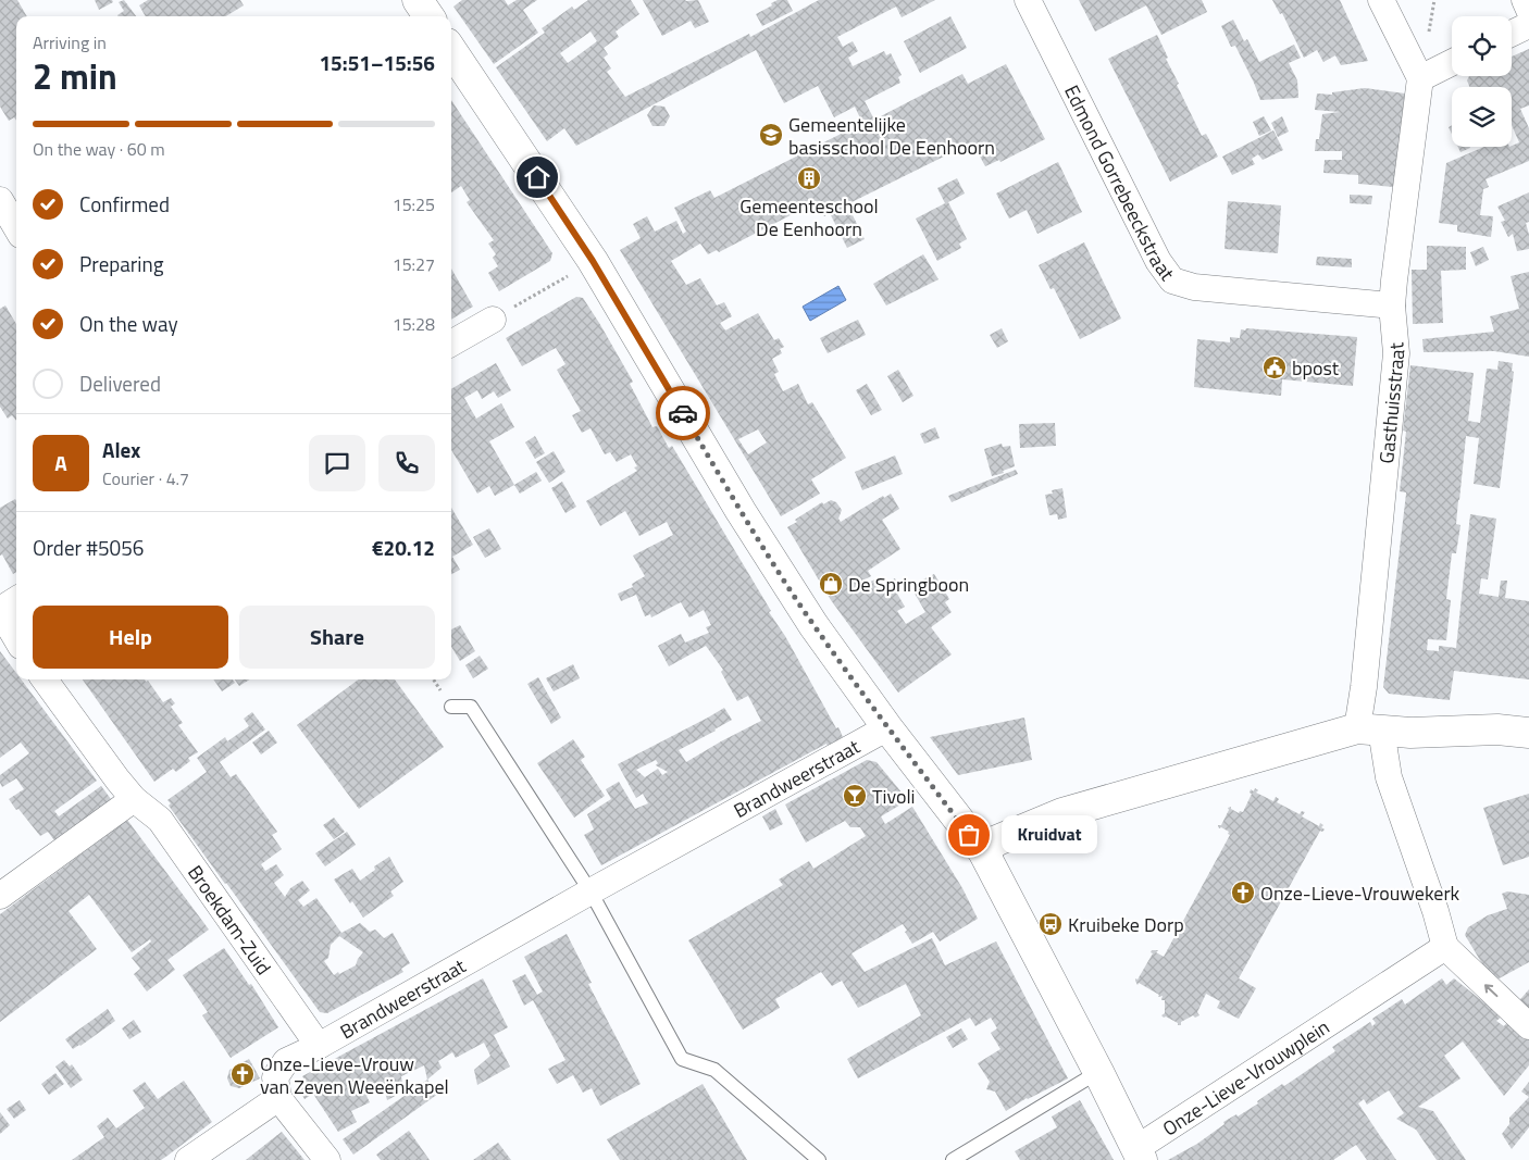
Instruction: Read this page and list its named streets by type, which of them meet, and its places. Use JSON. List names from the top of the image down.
{
  "streets": {
    "main road": ["Onze-Lieve-Vrouwplein"],
    "street": [
      "Edmond Gorrebeeckstraat",
      "Gasthuisstraat",
      "Brandweerstraat",
      "Broekdam-Zuid"
    ]
  },
  "crossings": [
    ["Edmond Gorrebeeckstraat", "Gasthuisstraat"],
    ["Brandweerstraat", "Broekdam-Zuid"],
    ["Brandweerstraat", "Onze-Lieve-Vrouwplein"]
  ],
  "places": {
    "school or university": ["Gemeentelijke basisschool De Eenhoorn"],
    "building": ["Gemeenteschool De Eenhoorn"],
    "public building": ["bpost"],
    "shop": ["De Springboon"],
    "bar": ["Tivoli"],
    "other": ["Kruidvat"],
    "church": ["Onze-Lieve-Vrouwekerk", "Onze-Lieve-Vrouw van Zeven Weeënkapel"],
    "bus stop": ["Kruibeke Dorp"]
  },
  "page": {
    "heading": ["2 min", "Arriving in", "15:51–15:56"],
    "panel": [
      "Alex",
      "Courier · 4.7",
      "Order #5056",
      "€20.12"
    ],
    "bar": "On the way · 60 m",
    "list": [
      ["Confirmed", "15:25"],
      ["Preparing", "15:27"],
      ["On the way", "15:28"],
      "Delivered"
    ],
    "round": "A",
    "buttons": ["Help", "Share"],
    "bubble": "Kruidvat"
  }
}
